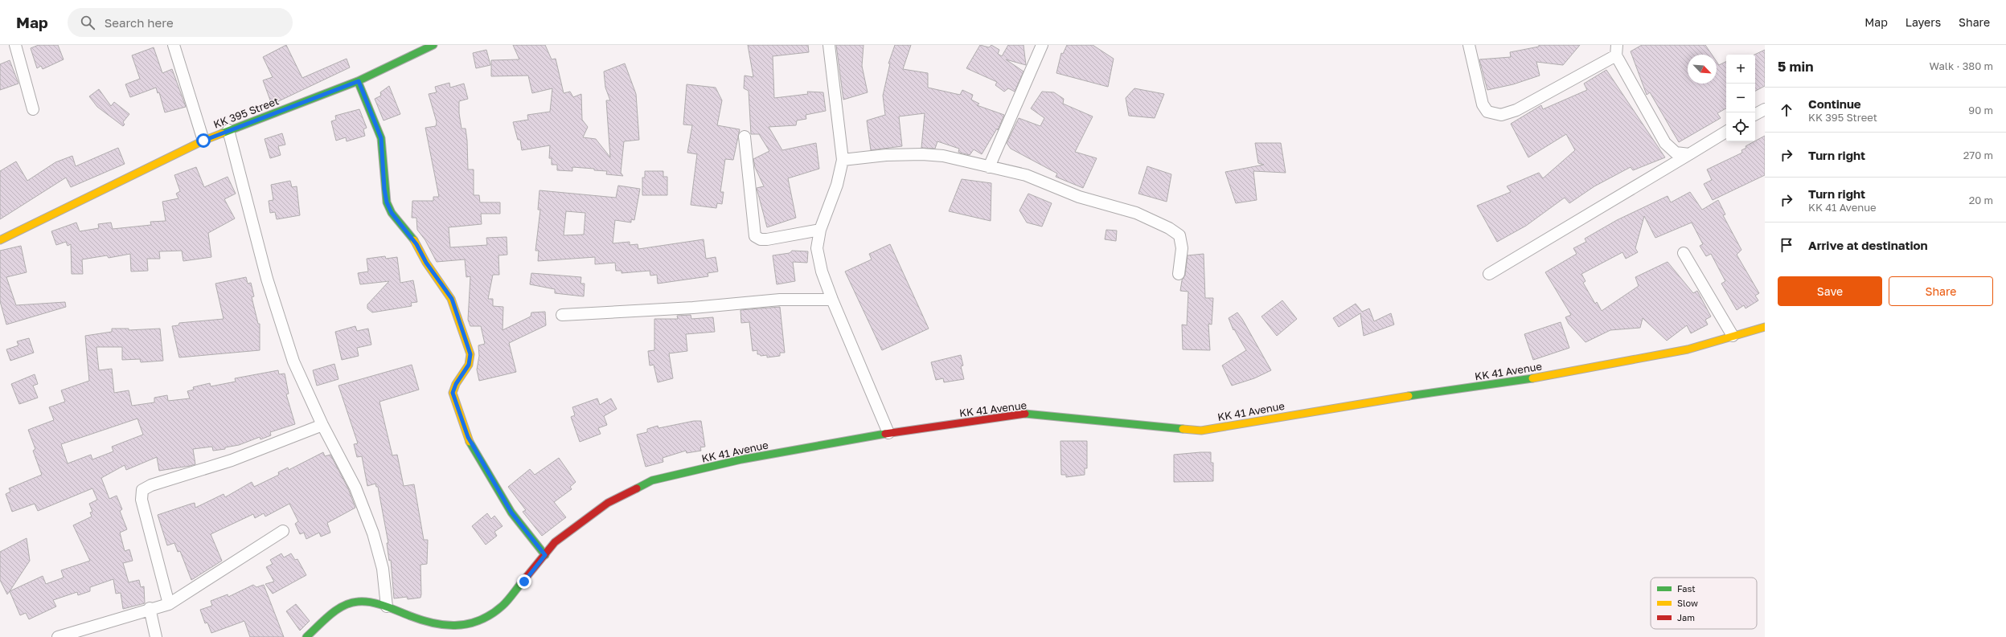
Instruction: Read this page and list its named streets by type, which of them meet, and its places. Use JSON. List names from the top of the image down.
{
  "streets": {
    "street": ["KK 395 Street", "KK 41 Avenue"]
  },
  "legend": ["Fast", "Slow", "Jam"],
  "north": "bottom right",
  "page": {
    "header": "Map",
    "search": "Search here",
    "nav": ["Map", "Layers", "Share"],
    "heading": ["5 min", "Walk · 380 m"],
    "map_buttons": ["+", "−"],
    "list": [
      ["Continue", "KK 395 Street", "90 m"],
      ["Turn right", "270 m"],
      ["Turn right", "KK 41 Avenue", "20 m"],
      "Arrive at destination"
    ],
    "buttons": ["Save", "Share"]
  }
}
